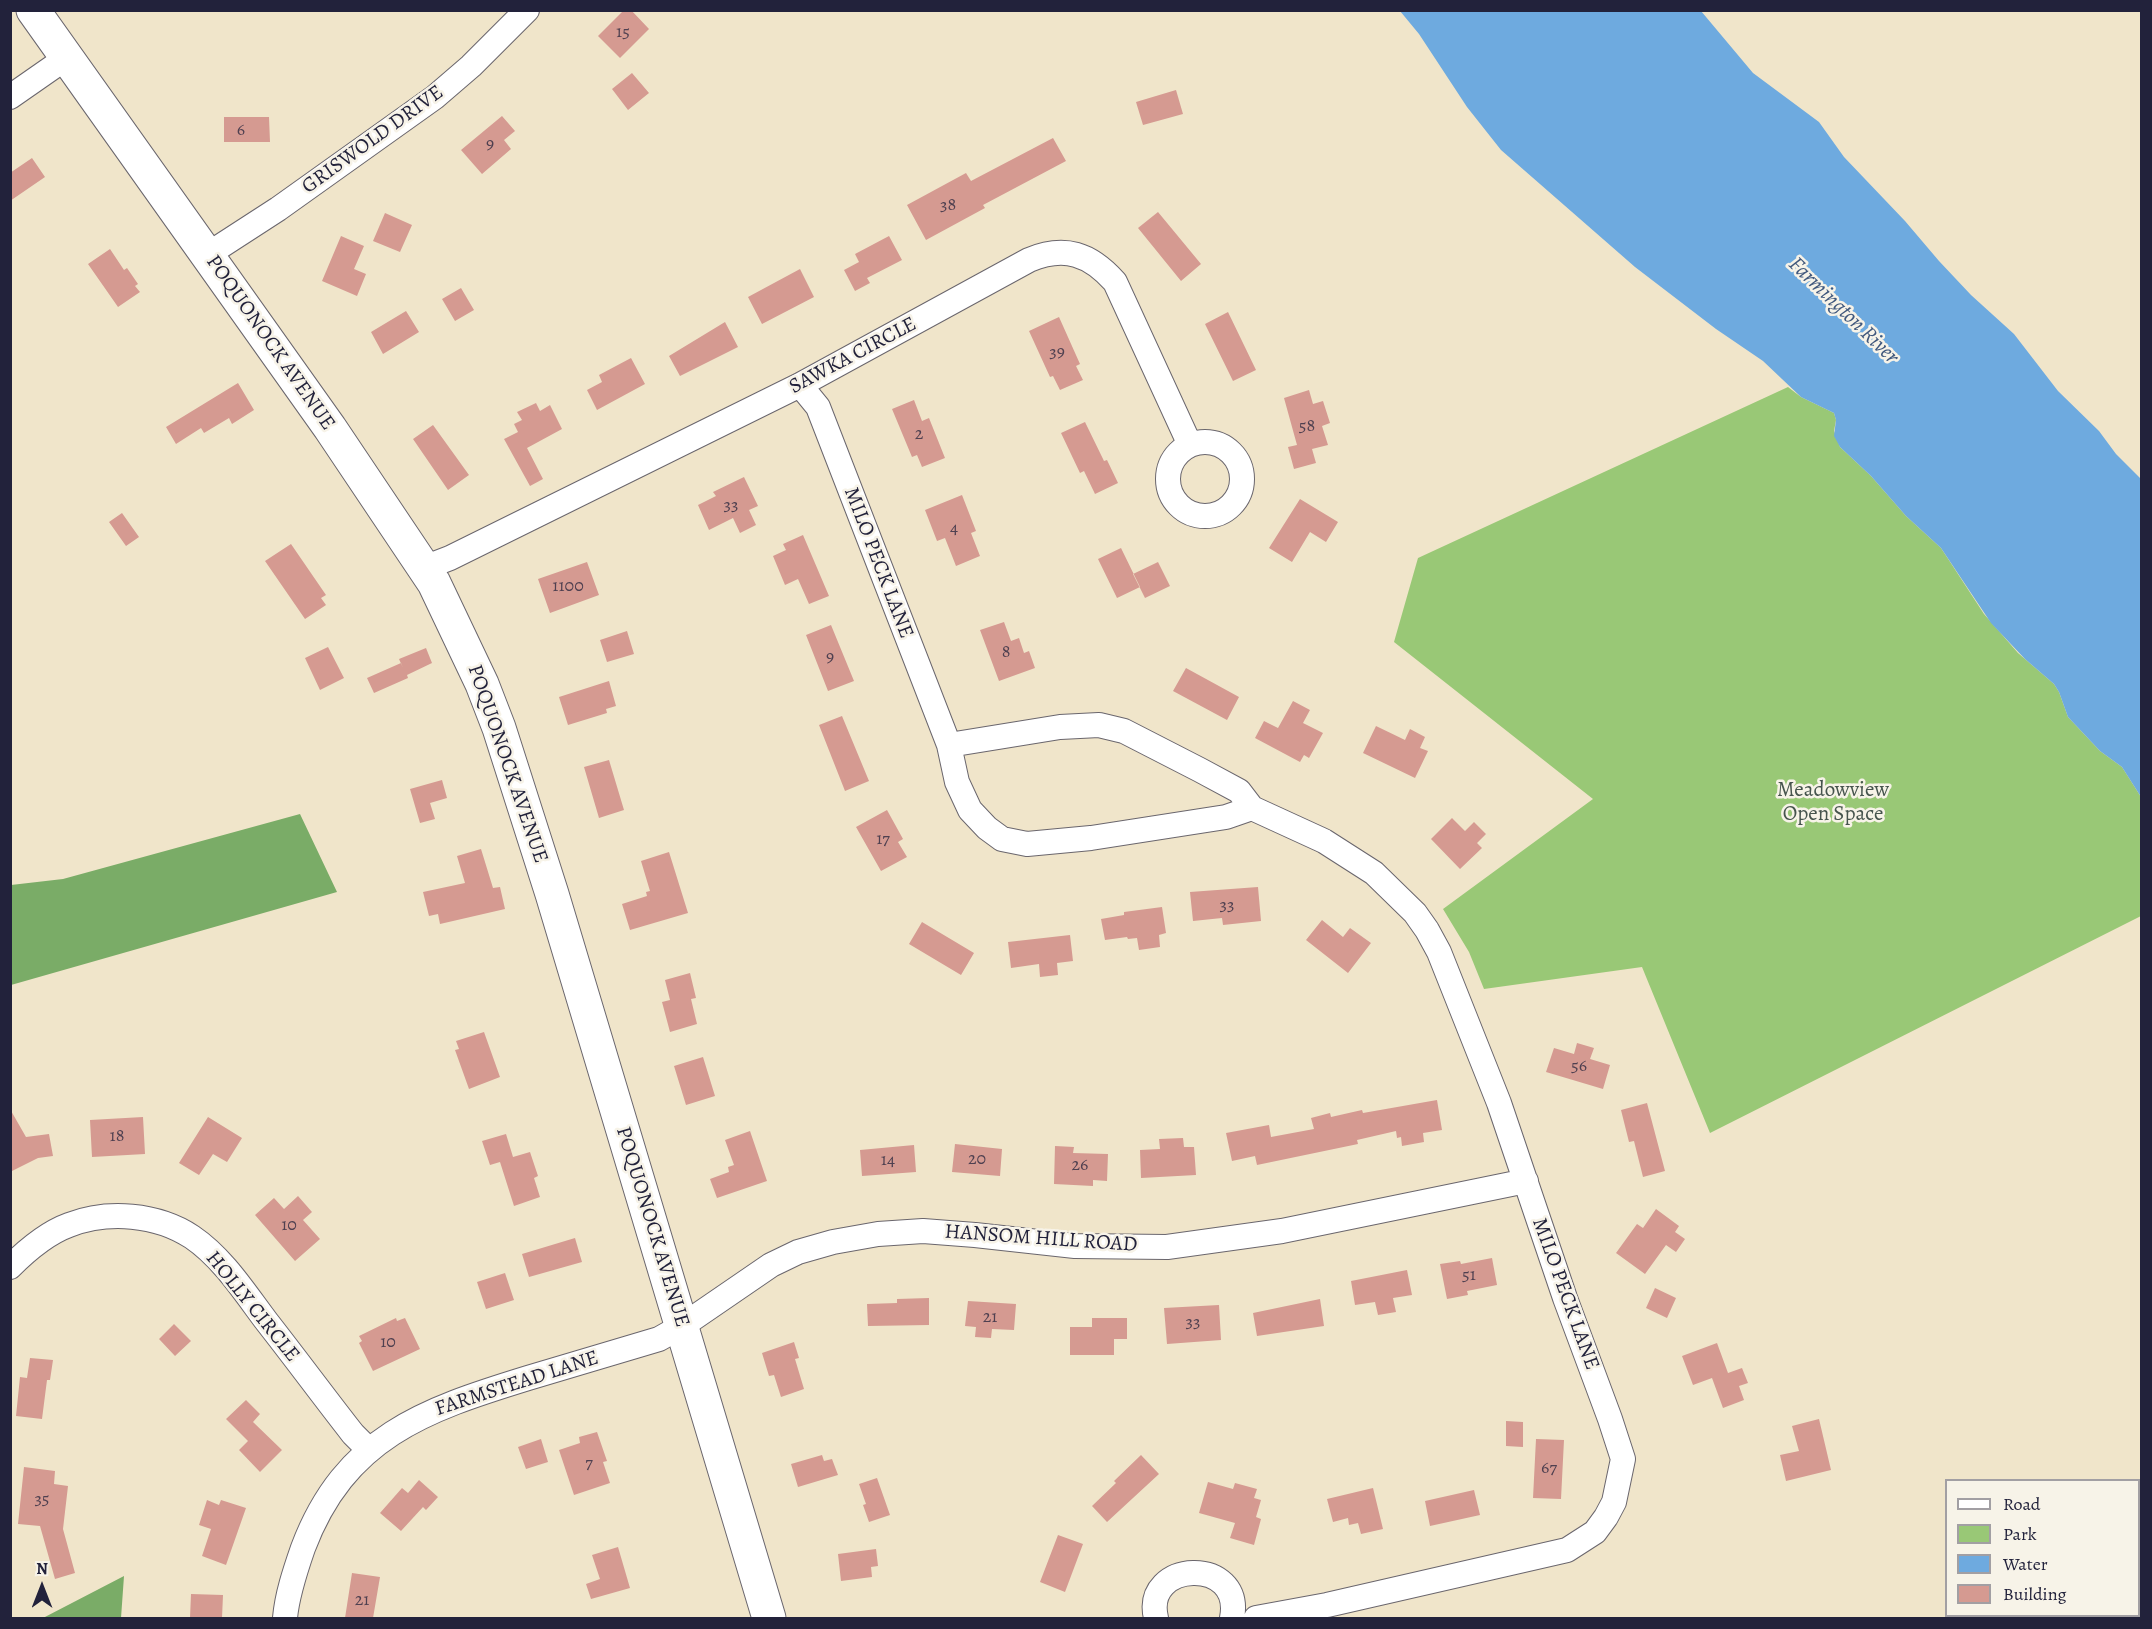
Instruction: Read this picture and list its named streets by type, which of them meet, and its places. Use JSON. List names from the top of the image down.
{
  "streets": {
    "main road": ["POQUONOCK AVENUE"],
    "street": [
      "GRISWOLD DRIVE",
      "SAWKA CIRCLE",
      "MILO PECK LANE",
      "HANSOM HILL ROAD",
      "HOLLY CIRCLE",
      "FARMSTEAD LANE"
    ]
  },
  "crossings": [
    ["GRISWOLD DRIVE", "POQUONOCK AVENUE"],
    ["POQUONOCK AVENUE", "SAWKA CIRCLE"],
    ["POQUONOCK AVENUE", "HANSOM HILL ROAD"],
    ["POQUONOCK AVENUE", "FARMSTEAD LANE"],
    ["SAWKA CIRCLE", "MILO PECK LANE"],
    ["MILO PECK LANE", "HANSOM HILL ROAD"],
    ["HANSOM HILL ROAD", "FARMSTEAD LANE"],
    ["HOLLY CIRCLE", "FARMSTEAD LANE"]
  ],
  "water": ["Farmington River"],
  "parks": ["Meadowview Open Space"],
  "house_numbers": [
    "15",
    "6",
    "9",
    "38",
    "39",
    "58",
    "2",
    "33",
    "4",
    "1100",
    "8",
    "9",
    "17",
    "33",
    "56",
    "18",
    "20",
    "14",
    "26",
    "10",
    "51",
    "21",
    "33",
    "10",
    "7",
    "67",
    "35",
    "21"
  ],
  "legend": [
    "Road",
    "Park",
    "Water",
    "Building"
  ],
  "north": "top"
}
